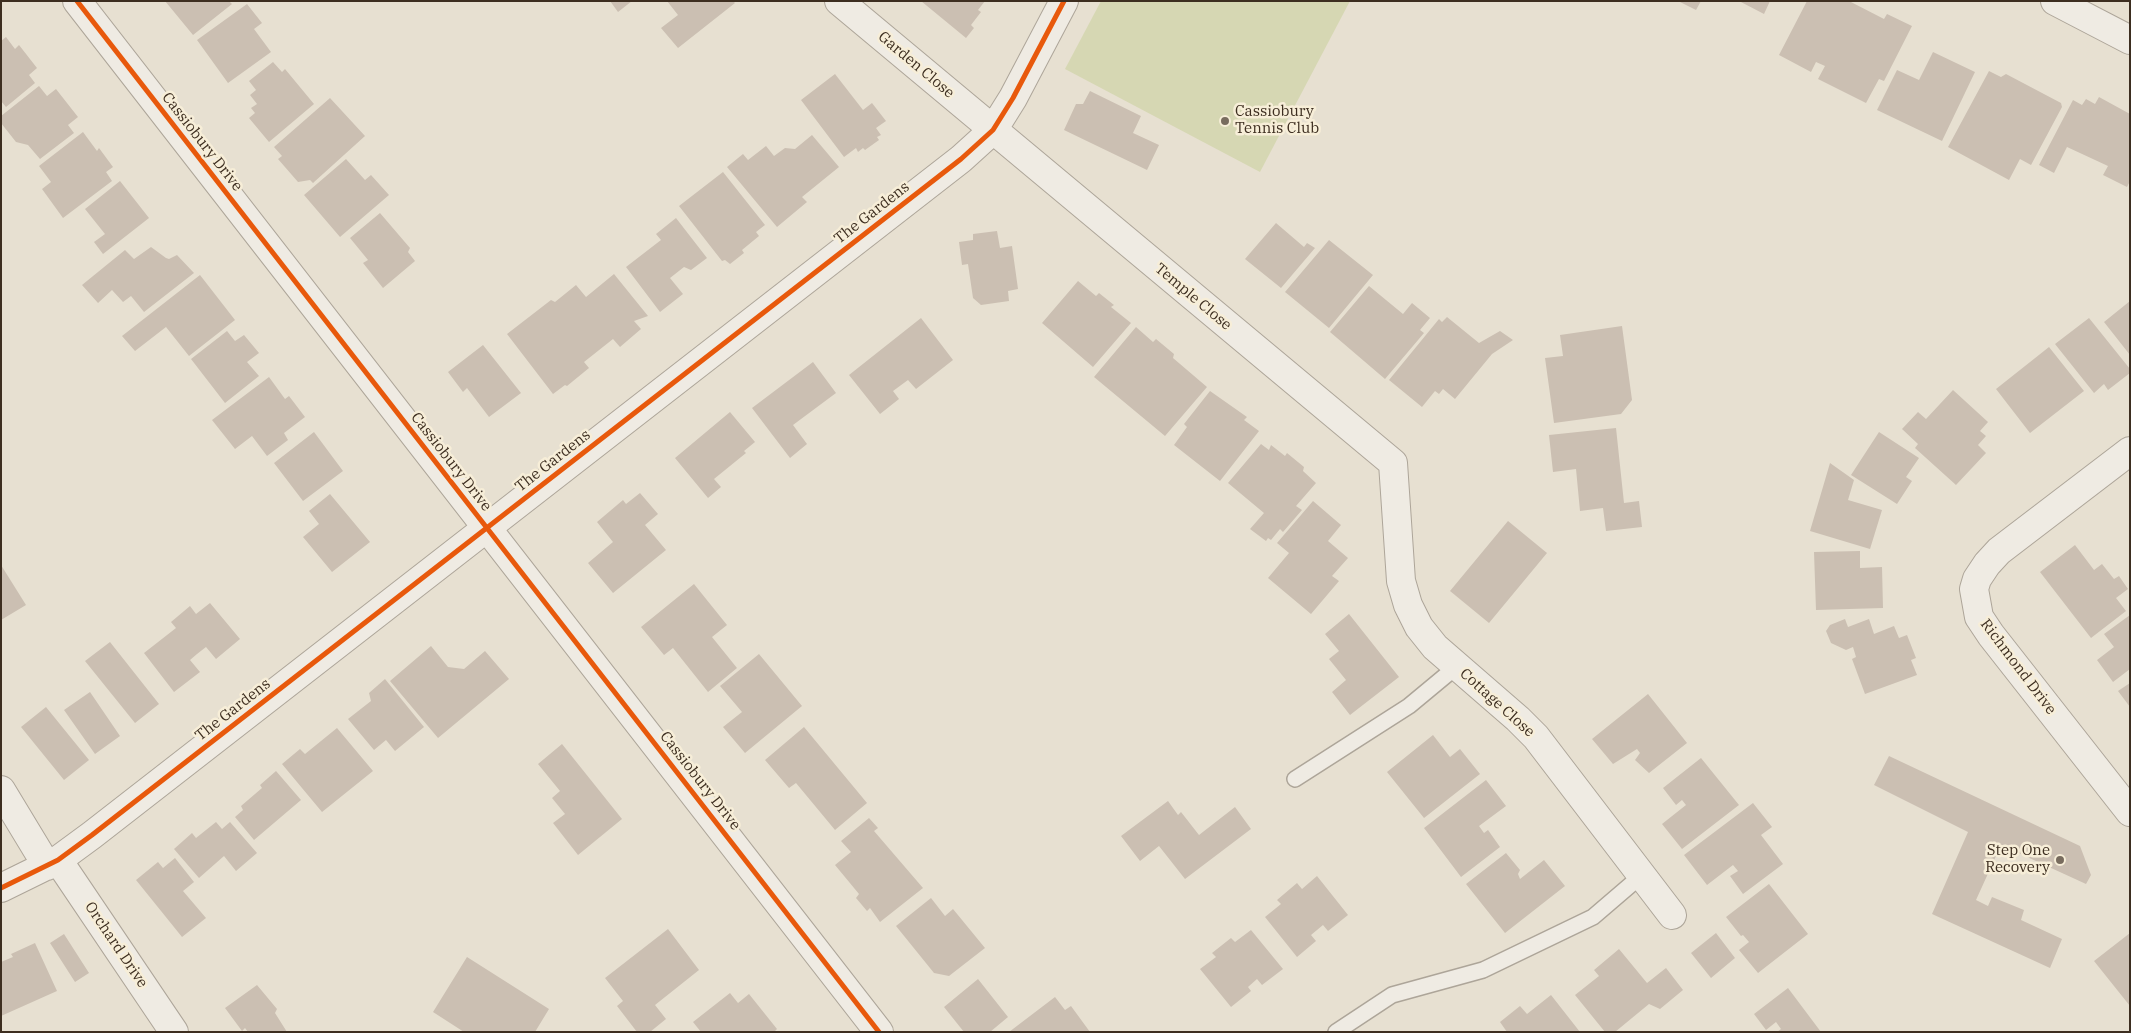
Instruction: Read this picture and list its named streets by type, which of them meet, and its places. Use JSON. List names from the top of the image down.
{
  "streets": {
    "street": [
      "Garden Close",
      "Cassiobury Drive",
      "The Gardens",
      "Temple Close",
      "Richmond Drive",
      "Cottage Close",
      "Orchard Drive"
    ]
  },
  "crossings": [
    ["Garden Close", "The Gardens"],
    ["Garden Close", "Temple Close"],
    ["Cassiobury Drive", "The Gardens"],
    ["The Gardens", "Temple Close"],
    ["The Gardens", "Orchard Drive"],
    ["Temple Close", "Cottage Close"]
  ],
  "places": ["Cassiobury Tennis Club", "Step One Recovery"]
}
